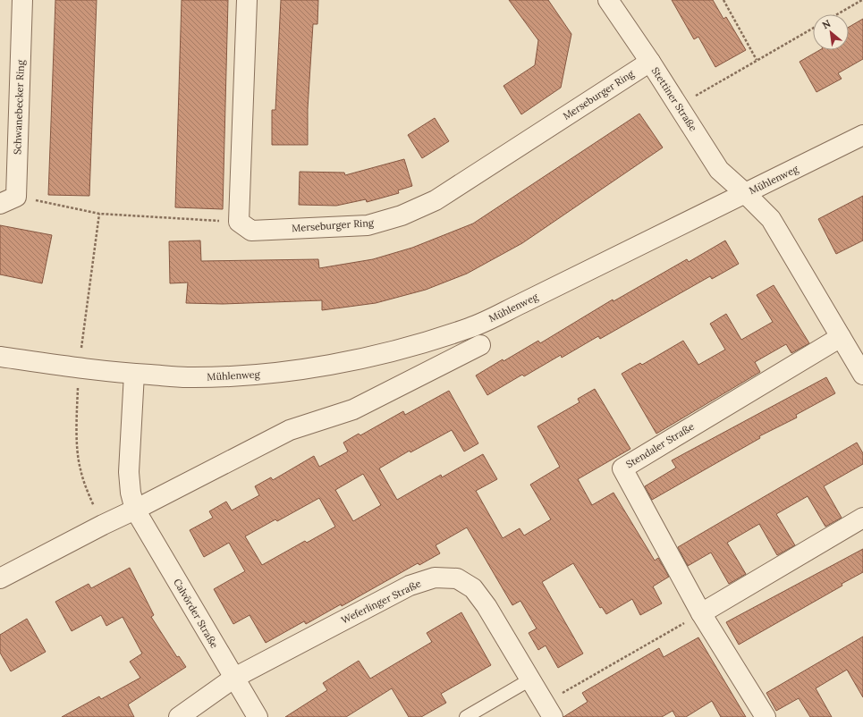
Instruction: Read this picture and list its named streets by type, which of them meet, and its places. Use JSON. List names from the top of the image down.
{
  "streets": {
    "street": [
      "Merseburger Ring",
      "Stettiner Straße",
      "Schwanebecker Ring",
      "Mühlenweg",
      "Stendaler Straße",
      "Weferlinger Straße",
      "Calvörder Straße"
    ]
  },
  "crossings": [
    ["Merseburger Ring", "Stettiner Straße"],
    ["Stettiner Straße", "Mühlenweg"],
    ["Weferlinger Straße", "Calvörder Straße"]
  ],
  "north": "top left"
}
